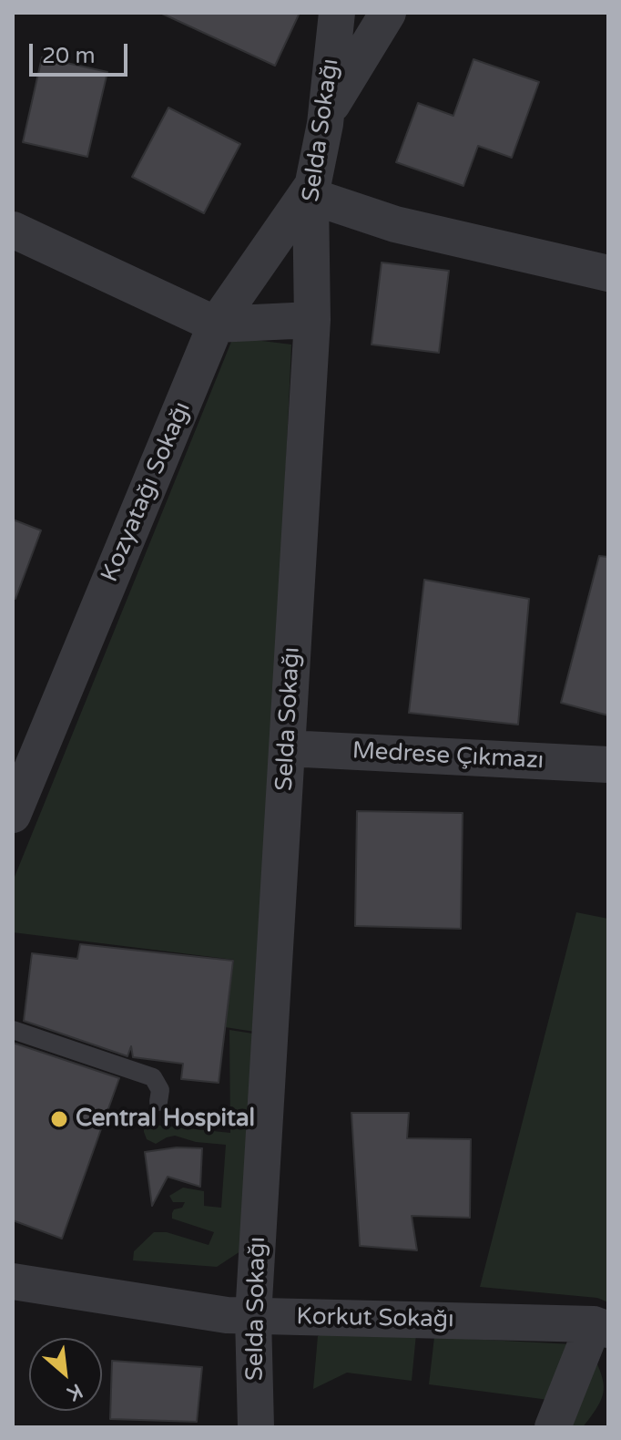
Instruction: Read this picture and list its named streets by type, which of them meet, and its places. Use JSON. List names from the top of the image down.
{
  "streets": {
    "street": [
      "Selda Sokağı",
      "Kozyatağı Sokağı",
      "Medrese Çıkmazı",
      "Korkut Sokağı"
    ]
  },
  "crossings": [
    ["Selda Sokağı", "Kozyatağı Sokağı"],
    ["Selda Sokağı", "Medrese Çıkmazı"],
    ["Selda Sokağı", "Korkut Sokağı"]
  ],
  "places": ["Central Hospital"],
  "scale_bar": "20 m",
  "north": "bottom right"
}
